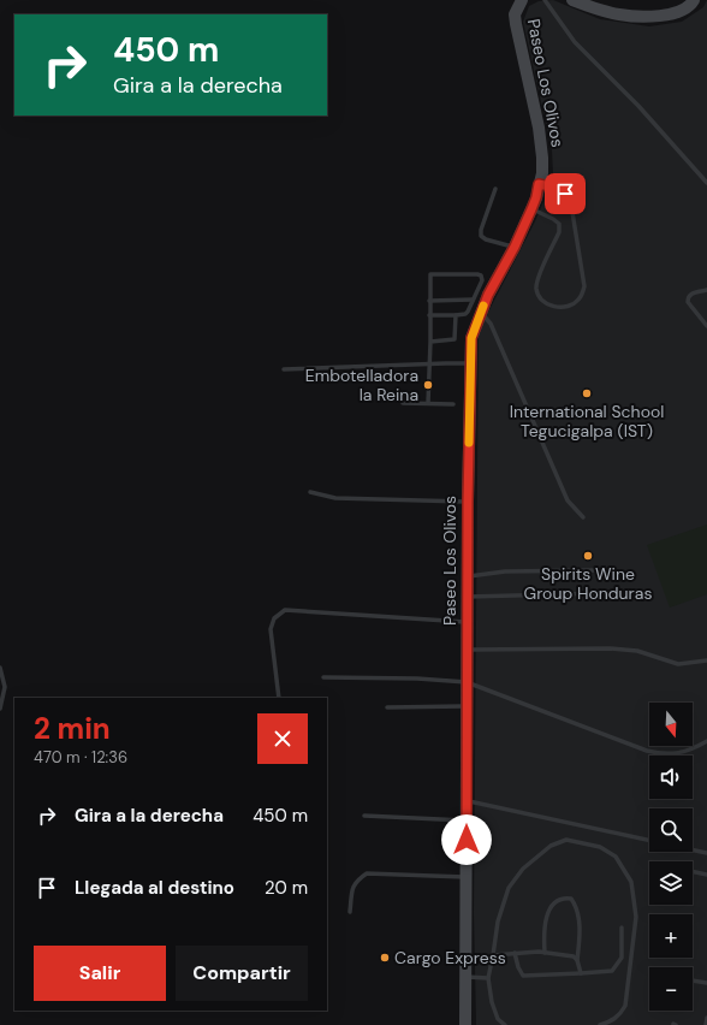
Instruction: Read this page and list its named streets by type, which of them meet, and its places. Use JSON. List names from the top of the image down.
{
  "streets": {
    "street": ["Paseo Los Olivos"]
  },
  "places": [
    "Embotelladora la Reina",
    "International School Tegucigalpa (IST)",
    "Spirits Wine Group Honduras",
    "Cargo Express"
  ],
  "north": "bottom",
  "page": {
    "turn": ["450 m", "Gira a la derecha"],
    "heading": ["2 min", "470 m · 12:36"],
    "map_buttons": ["+", "−"],
    "list": [
      {
        "name": "Gira a la derecha",
        "value": "450 m"
      },
      {
        "name": "Llegada al destino",
        "value": "20 m"
      }
    ],
    "buttons": ["Salir", "Compartir"]
  }
}
